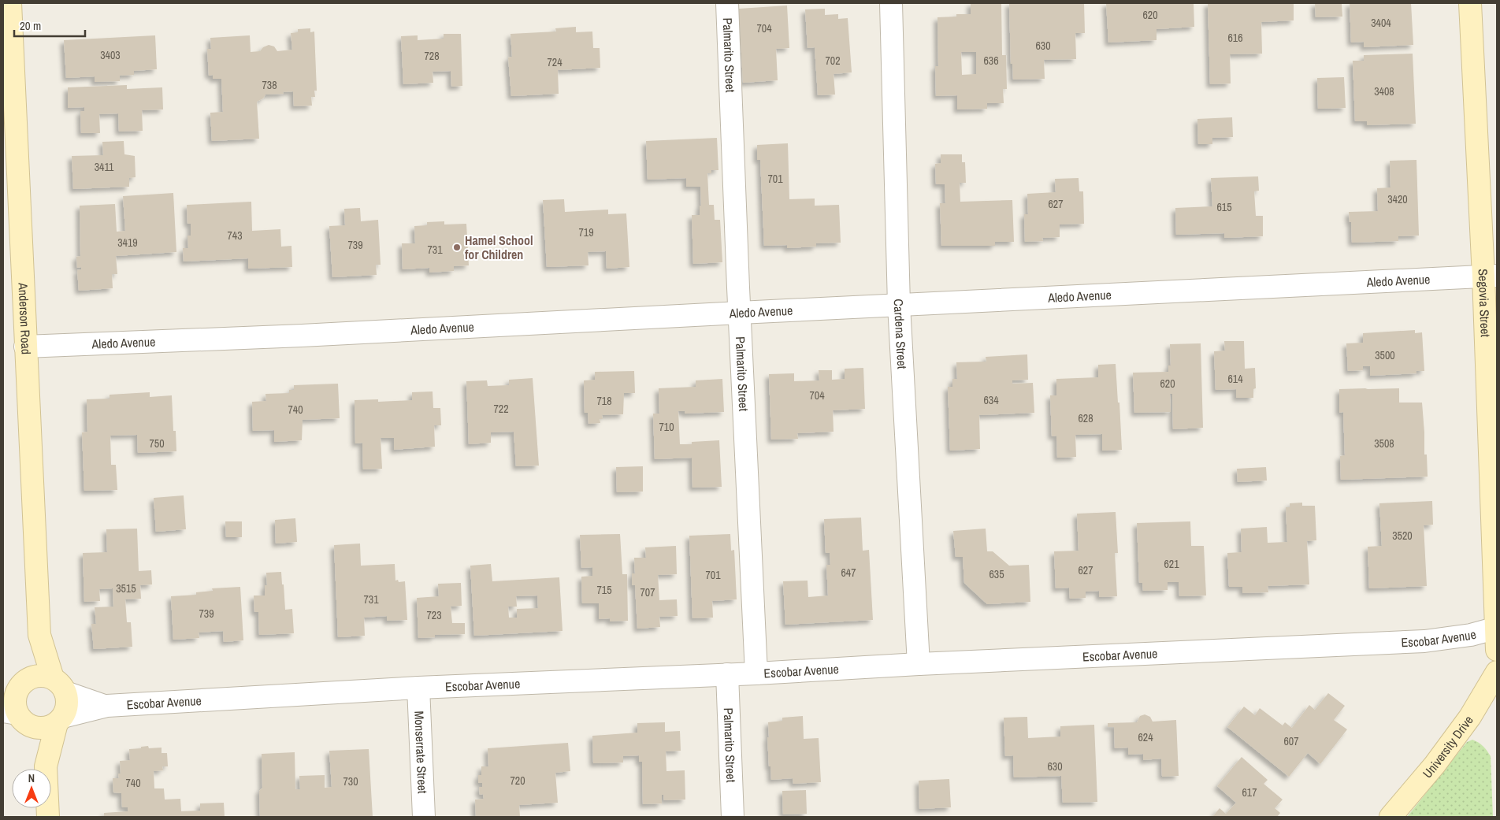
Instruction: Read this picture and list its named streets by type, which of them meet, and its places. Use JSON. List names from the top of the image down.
{
  "streets": {
    "street": [
      "Palmarito Street",
      "Aledo Avenue",
      "Segovia Street",
      "Anderson Road",
      "Cardena Street",
      "Escobar Avenue",
      "University Drive",
      "Monserrate Street"
    ]
  },
  "crossings": [
    ["Palmarito Street", "Aledo Avenue"],
    ["Palmarito Street", "Escobar Avenue"],
    ["Aledo Avenue", "Segovia Street"],
    ["Aledo Avenue", "Anderson Road"],
    ["Aledo Avenue", "Cardena Street"],
    ["Segovia Street", "Escobar Avenue"],
    ["Anderson Road", "Escobar Avenue"],
    ["Cardena Street", "Escobar Avenue"],
    ["Escobar Avenue", "Monserrate Street"]
  ],
  "places": ["Hamel School for Children"],
  "house_numbers": [
    "620",
    "3404",
    "704",
    "616",
    "630",
    "3403",
    "728",
    "702",
    "636",
    "724",
    "738",
    "3408",
    "3411",
    "701",
    "3420",
    "627",
    "615",
    "719",
    "743",
    "3419",
    "739",
    "731",
    "3500",
    "614",
    "620",
    "704",
    "634",
    "718",
    "722",
    "740",
    "628",
    "710",
    "750",
    "3508",
    "3520",
    "621",
    "627",
    "647",
    "635",
    "701",
    "3515",
    "715",
    "707",
    "731",
    "739",
    "723",
    "624",
    "607",
    "630",
    "720",
    "730",
    "740",
    "617"
  ],
  "scale_bar": "20 m",
  "north": "top"
}
